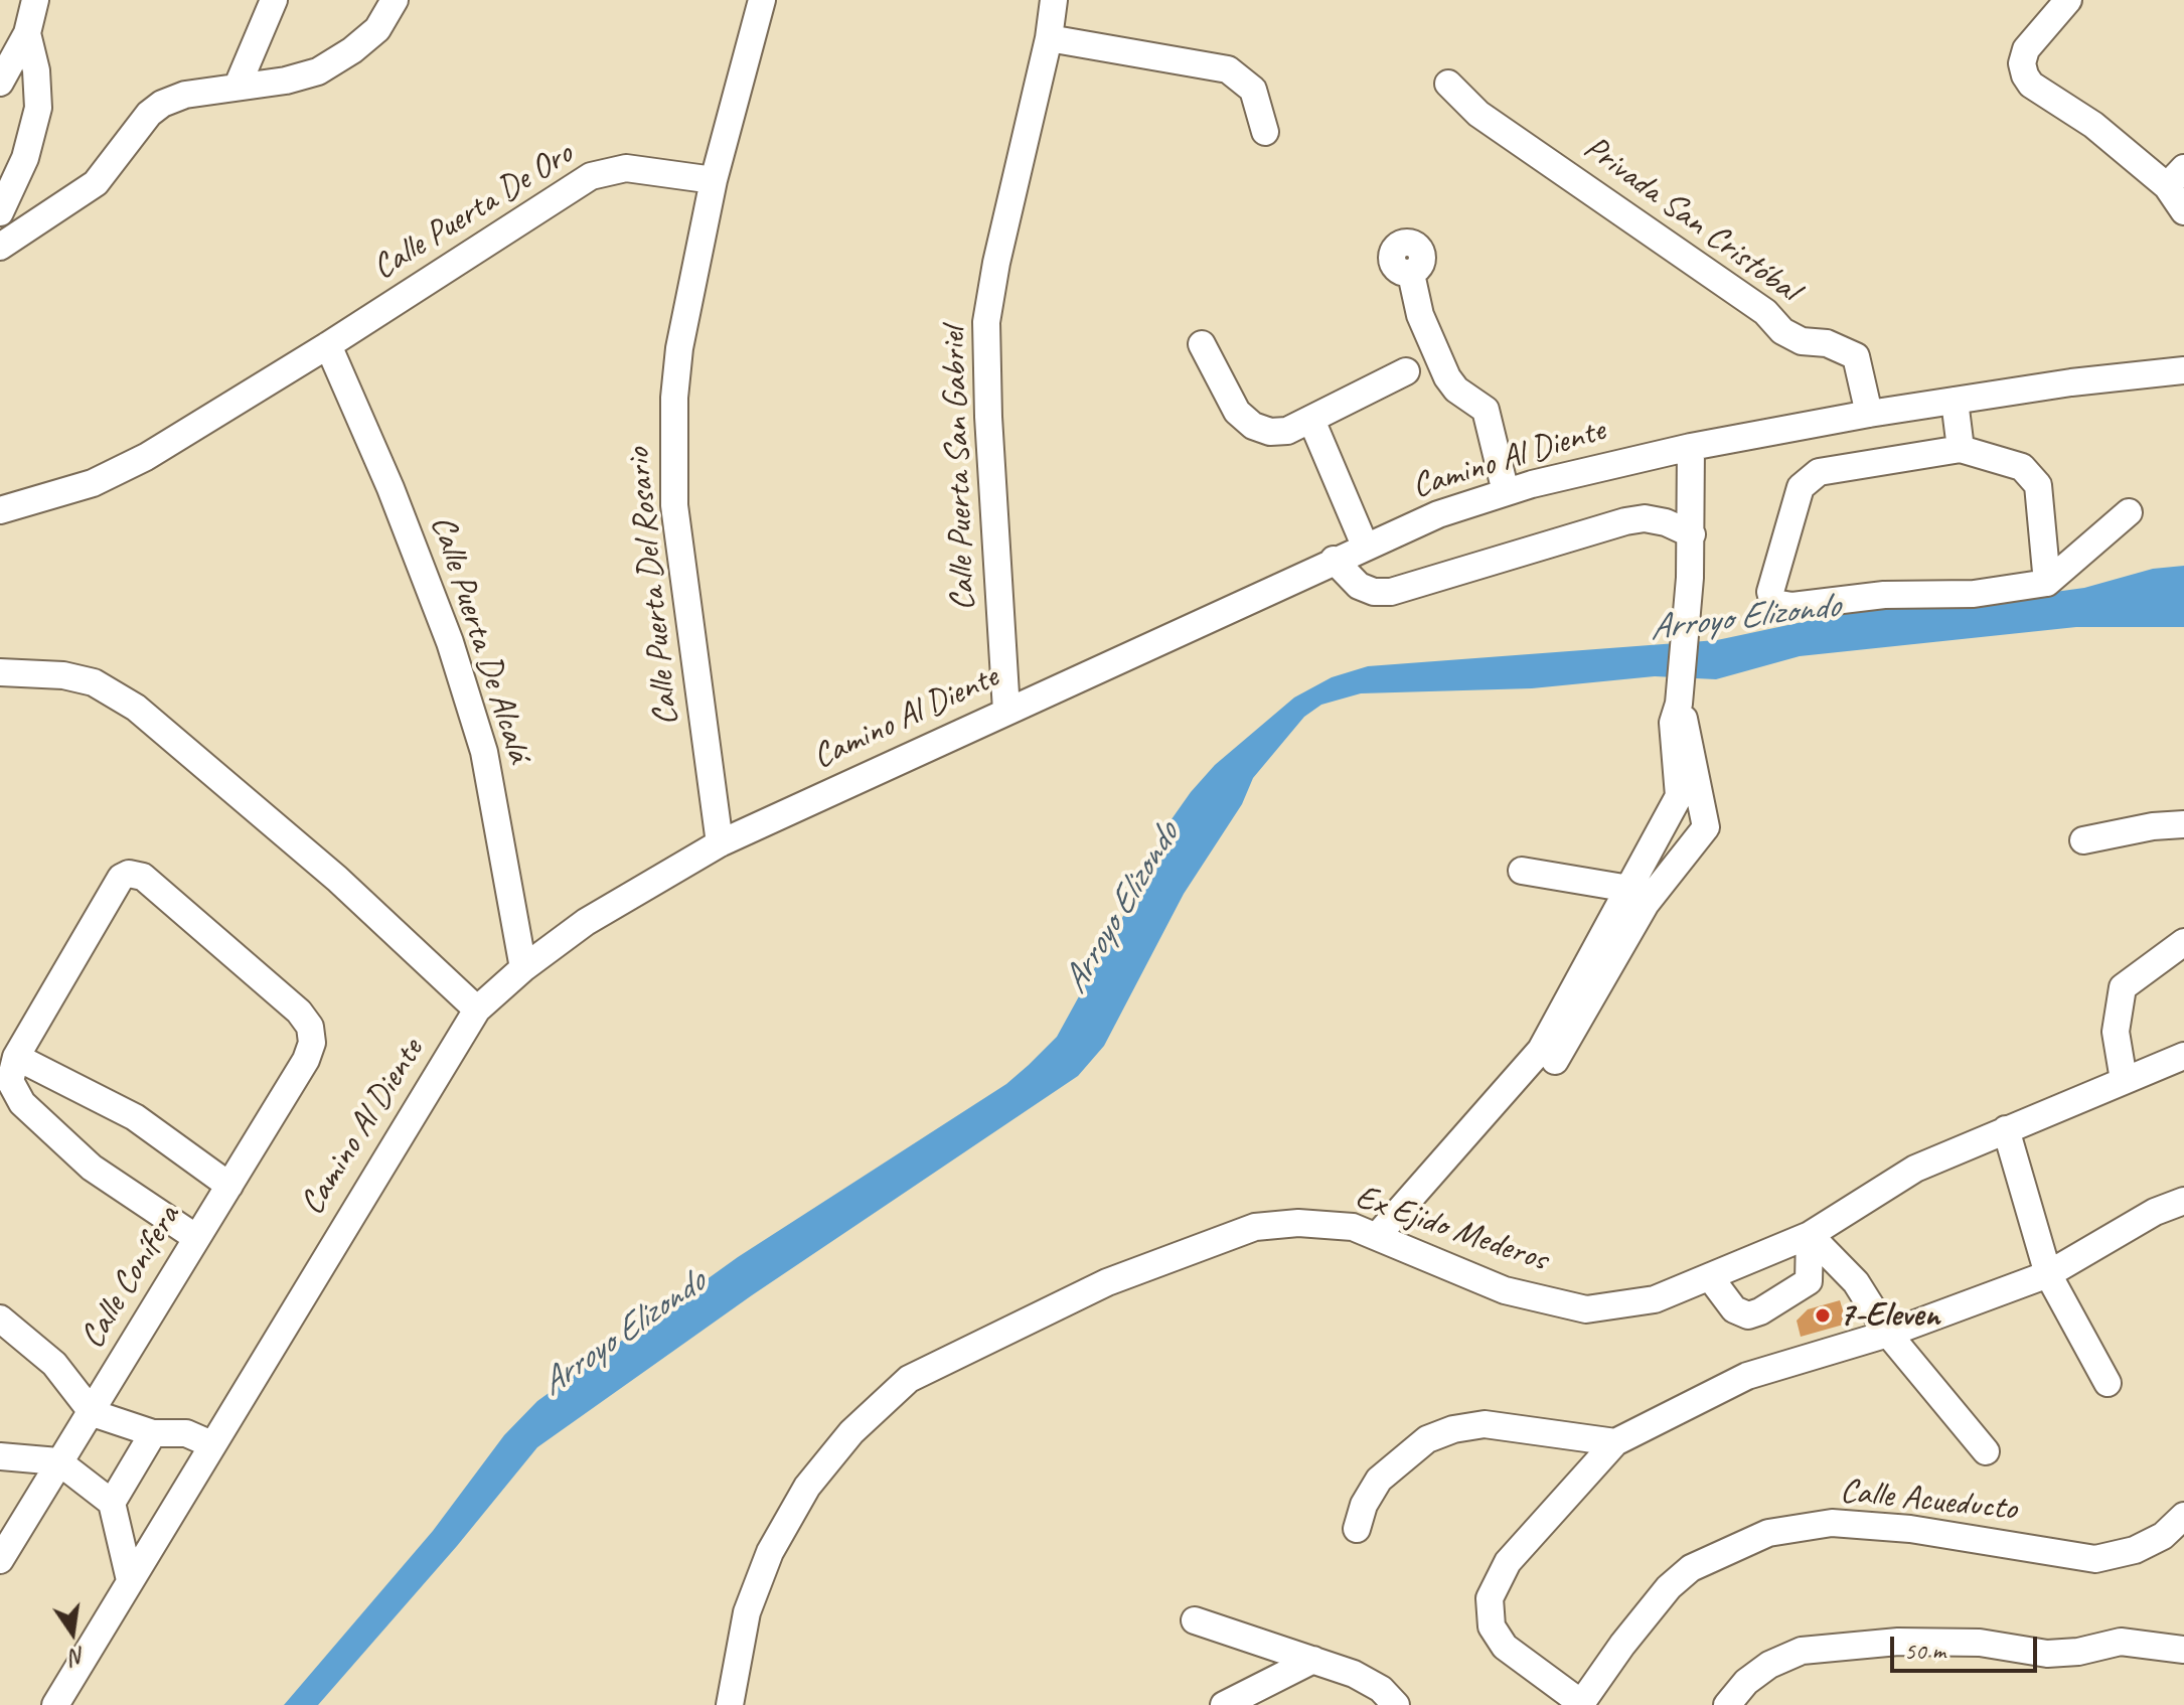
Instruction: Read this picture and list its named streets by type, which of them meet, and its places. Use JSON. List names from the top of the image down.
{
  "streets": {
    "street": [
      "Calle Puerta De Oro",
      "Privada San Cristóbal",
      "Camino Al Diente",
      "Calle Puerta San Gabriel",
      "Calle Puerta Del Rosario",
      "Calle Puerta De Alcalá",
      "Ex Ejido Mederos",
      "Calle Conífera",
      "Calle Acueducto"
    ]
  },
  "crossings": [
    ["Calle Puerta De Oro", "Calle Puerta Del Rosario"],
    ["Calle Puerta De Oro", "Calle Puerta De Alcalá"],
    ["Privada San Cristóbal", "Camino Al Diente"],
    ["Camino Al Diente", "Calle Puerta San Gabriel"],
    ["Camino Al Diente", "Calle Puerta Del Rosario"],
    ["Camino Al Diente", "Calle Puerta De Alcalá"]
  ],
  "water": ["Arroyo Elizondo"],
  "places": ["7-Eleven"],
  "scale_bar": "50 m",
  "north": "bottom"
}
